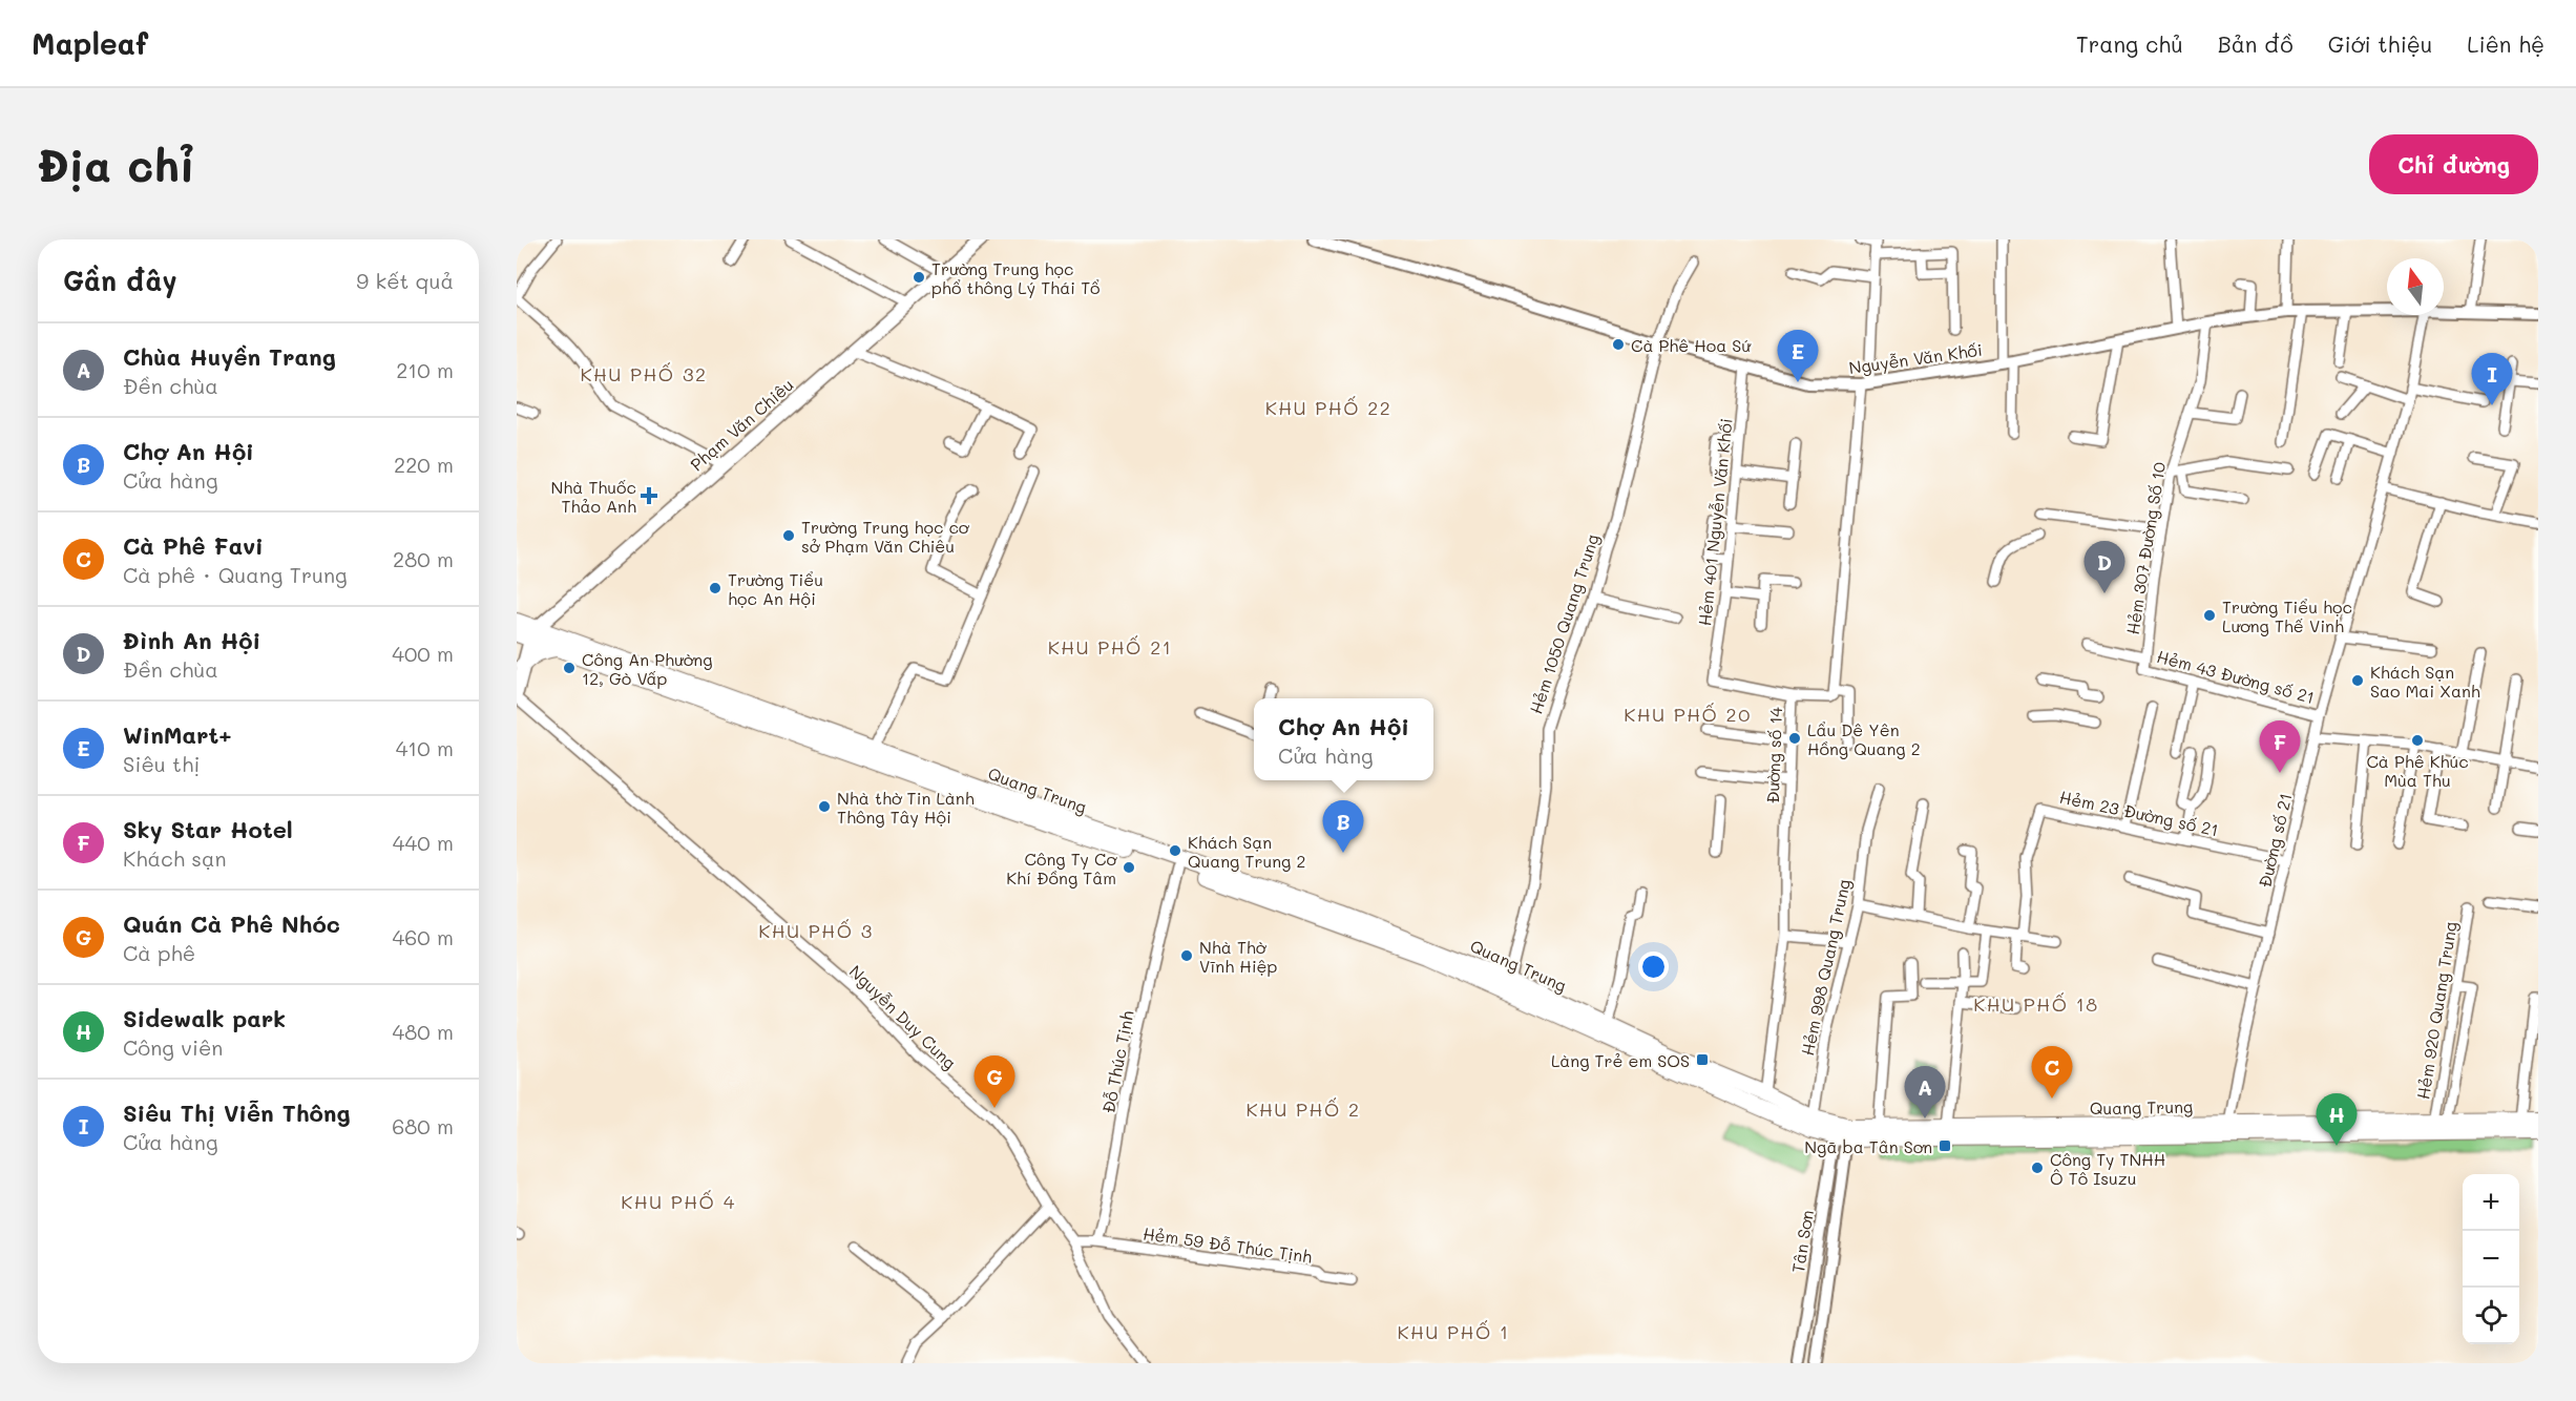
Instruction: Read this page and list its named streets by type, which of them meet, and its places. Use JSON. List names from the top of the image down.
{
  "streets": {
    "main road": ["Phạm Văn Chiêu", "Quang Trung"],
    "street": [
      "Nguyễn Văn Khối",
      "Hẻm 401 Nguyễn Văn Khối",
      "Hẻm 307 Đường Số 10",
      "Hẻm 1050 Quang Trung",
      "Hẻm 43 Đường số 21",
      "Đường số 14",
      "Hẻm 23 Đường số 21",
      "Đường số 21",
      "Hẻm 998 Quang Trung",
      "Hẻm 920 Quang Trung",
      "Nguyễn Duy Cung",
      "Đỗ Thúc Tịnh",
      "Tân Sơn",
      "Hẻm 59 Đỗ Thúc Tịnh"
    ]
  },
  "crossings": [
    ["Nguyễn Văn Khối", "Hẻm 401 Nguyễn Văn Khối"],
    ["Nguyễn Văn Khối", "Hẻm 307 Đường Số 10"],
    ["Nguyễn Văn Khối", "Hẻm 1050 Quang Trung"],
    ["Phạm Văn Chiêu", "Quang Trung"],
    ["Hẻm 401 Nguyễn Văn Khối", "Đường số 14"],
    ["Hẻm 307 Đường Số 10", "Hẻm 43 Đường số 21"],
    ["Hẻm 1050 Quang Trung", "Quang Trung"],
    ["Hẻm 43 Đường số 21", "Đường số 21"],
    ["Đường số 14", "Quang Trung"],
    ["Quang Trung", "Đường số 21"],
    ["Quang Trung", "Hẻm 998 Quang Trung"],
    ["Quang Trung", "Hẻm 920 Quang Trung"],
    ["Quang Trung", "Đỗ Thúc Tịnh"],
    ["Quang Trung", "Tân Sơn"],
    ["Hẻm 23 Đường số 21", "Đường số 21"],
    ["Đỗ Thúc Tịnh", "Hẻm 59 Đỗ Thúc Tịnh"]
  ],
  "districts": [
    "KHU PHỐ 32",
    "KHU PHỐ 22",
    "KHU PHỐ 21",
    "KHU PHỐ 20",
    "KHU PHỐ 3",
    "KHU PHỐ 18",
    "KHU PHỐ 2",
    "KHU PHỐ 4",
    "KHU PHỐ 1"
  ],
  "places": {
    "other": [
      "Trường Trung học phổ thông Lý Thái Tổ",
      "Cà Phê Hoa Sứ",
      "Trường Trung học cơ sở Phạm Văn Chiêu",
      "Trường Tiểu học An Hội",
      "Trường Tiểu học Lương Thế Vinh",
      "Công An Phường 12, Gò Vấp",
      "Khách Sạn Sao Mai Xanh",
      "Lẩu Dê Yên Hồng Quang 2",
      "Cà Phê Khúc Mùa Thu",
      "Nhà thờ Tin Lành Thông Tây Hội",
      "Khách Sạn Quang Trung 2",
      "Công Ty Cơ Khí Đồng Tâm",
      "Nhà Thờ Vĩnh Hiệp",
      "Công Ty TNHH Ô Tô Isuzu"
    ],
    "health": ["Nhà Thuốc Thảo Anh"],
    "transit": ["Làng Trẻ em SOS", "Ngã ba Tân Sơn"]
  },
  "north": "top",
  "page": {
    "header": "Mapleaf",
    "nav": [
      "Trang chủ",
      "Bản đồ",
      "Giới thiệu",
      "Liên hệ"
    ],
    "buttons": "Chỉ đường",
    "title": "Địa chỉ",
    "heading": ["Gần đây", "9 kết quả"],
    "list": [
      {
        "mark": "A",
        "name": "Chùa Huyền Trang",
        "note": "Đền chùa",
        "value": "210 m"
      },
      {
        "mark": "B",
        "name": "Chợ An Hội",
        "note": "Cửa hàng",
        "value": "220 m"
      },
      {
        "mark": "C",
        "name": "Cà Phê Favi",
        "note": "Cà phê · Quang Trung",
        "value": "280 m"
      },
      {
        "mark": "D",
        "name": "Đình An Hội",
        "note": "Đền chùa",
        "value": "400 m"
      },
      {
        "mark": "E",
        "name": "WinMart+",
        "note": "Siêu thị",
        "value": "410 m"
      },
      {
        "mark": "F",
        "name": "Sky Star Hotel",
        "note": "Khách sạn",
        "value": "440 m"
      },
      {
        "mark": "G",
        "name": "Quán Cà Phê Nhóc",
        "note": "Cà phê",
        "value": "460 m"
      },
      {
        "mark": "H",
        "name": "Sidewalk park",
        "note": "Công viên",
        "value": "480 m"
      },
      {
        "mark": "I",
        "name": "Siêu Thị Viễn Thông",
        "note": "Cửa hàng",
        "value": "680 m"
      }
    ],
    "pins": [
      "E",
      "I",
      "D",
      "F",
      "B",
      "C",
      "G",
      "A",
      "H"
    ],
    "popup": ["Chợ An Hội", "Cửa hàng"],
    "map_buttons": ["+", "−"]
  }
}
